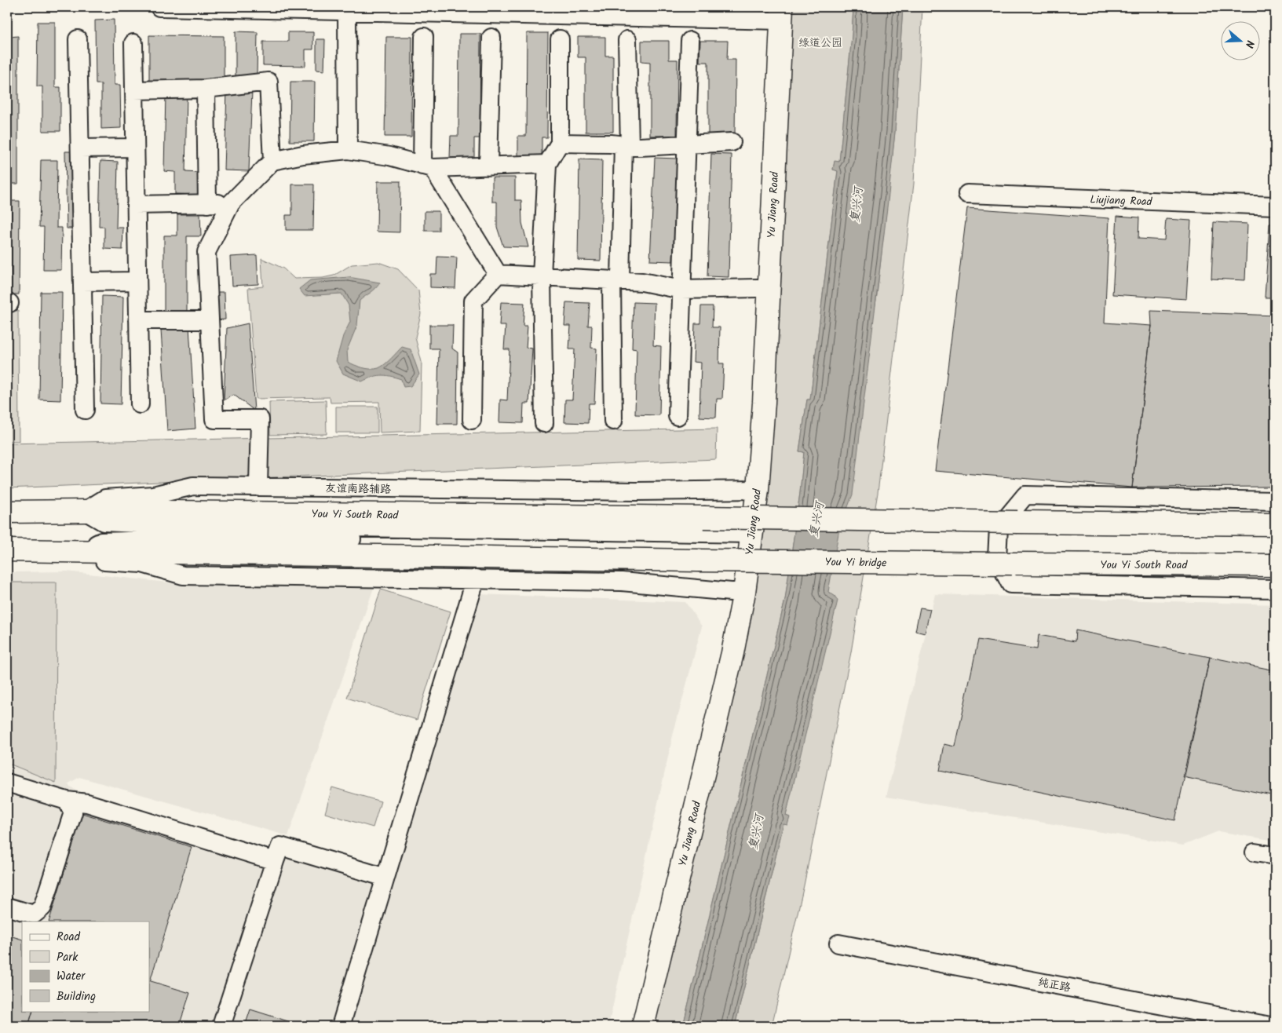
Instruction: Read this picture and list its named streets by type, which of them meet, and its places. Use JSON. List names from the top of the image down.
{
  "streets": {
    "main road": ["Yu Jiang Road", "You Yi South Road", "You Yi bridge"],
    "street": ["Liujiang Road", "友谊南路辅路", "纯正路"]
  },
  "crossings": [
    ["Yu Jiang Road", "友谊南路辅路"],
    ["友谊南路辅路", "You Yi South Road"],
    ["You Yi South Road", "You Yi bridge"]
  ],
  "water": ["复兴河"],
  "parks": ["绿道公园"],
  "legend": [
    "Road",
    "Park",
    "Water",
    "Building"
  ],
  "north": "right"
}
